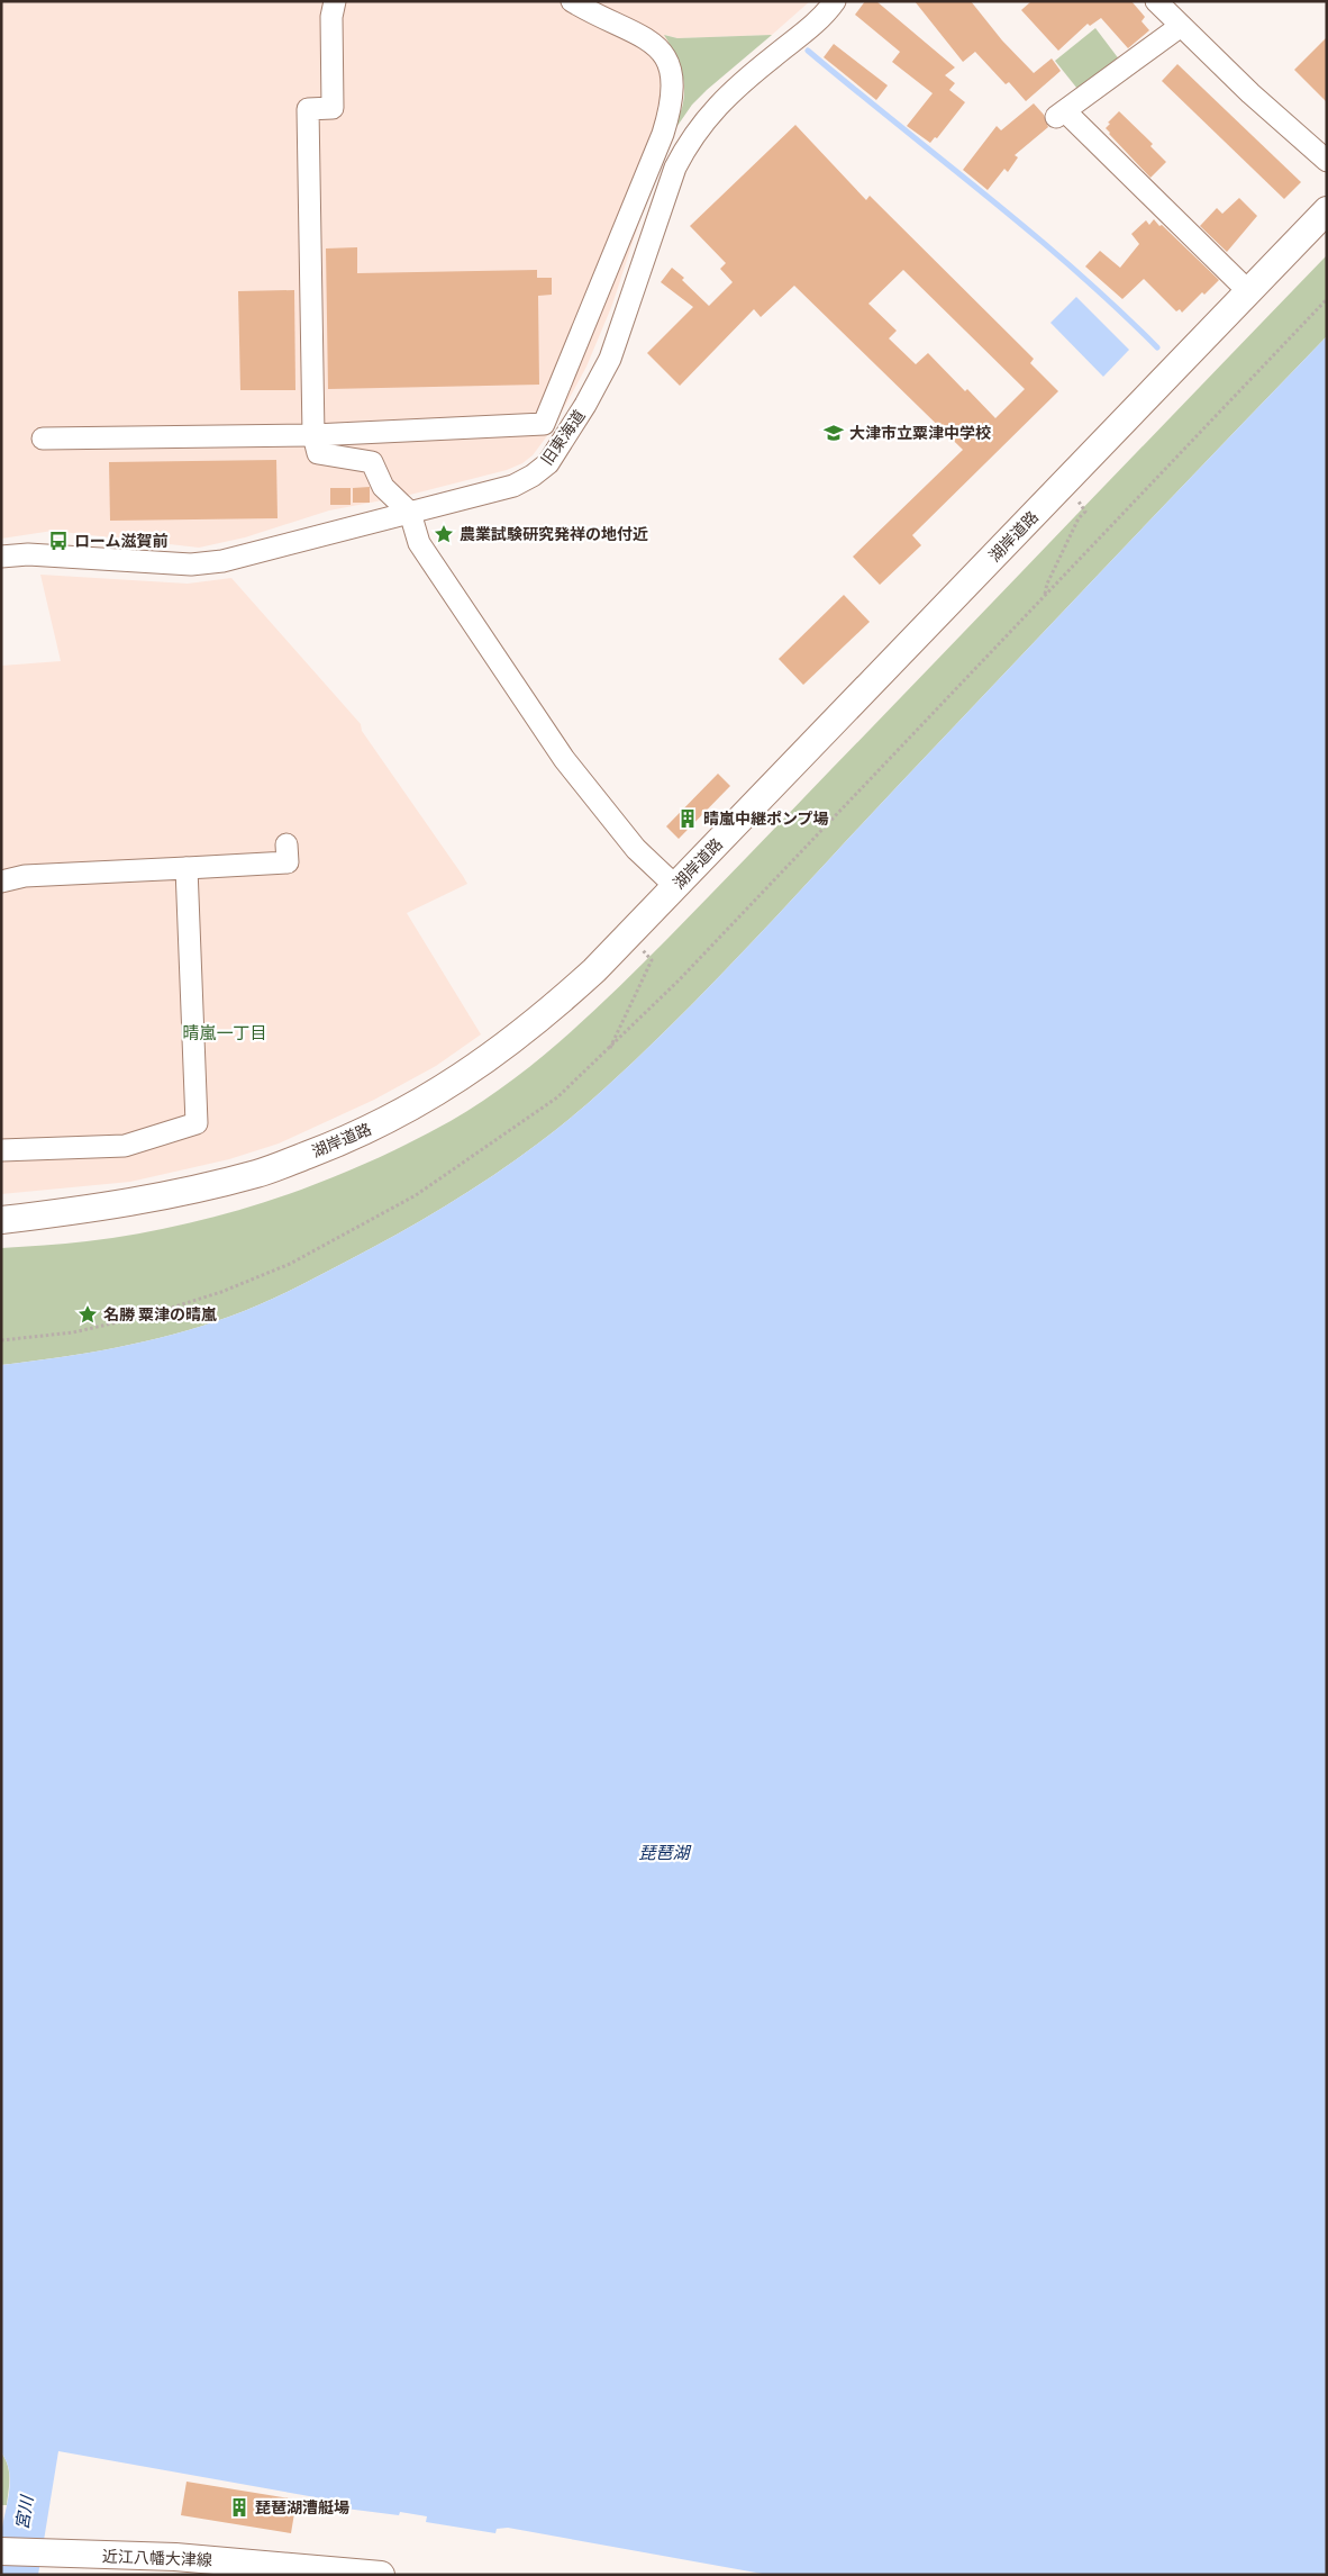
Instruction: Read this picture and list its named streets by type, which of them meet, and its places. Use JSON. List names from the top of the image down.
{
  "streets": {
    "main road": ["湖岸道路", "近江八幡大津線"],
    "street": ["旧東海道"]
  },
  "districts": ["晴嵐一丁目"],
  "water": ["琵琶湖", "宮川"],
  "places": {
    "school or university": ["大津市立粟津中学校"],
    "place": ["農業試験研究発祥の地付近", "名勝 粟津の晴嵐"],
    "bus stop": ["ローム滋賀前"],
    "building": ["晴嵐中継ポンプ場", "琵琶湖漕艇場"]
  }
}
